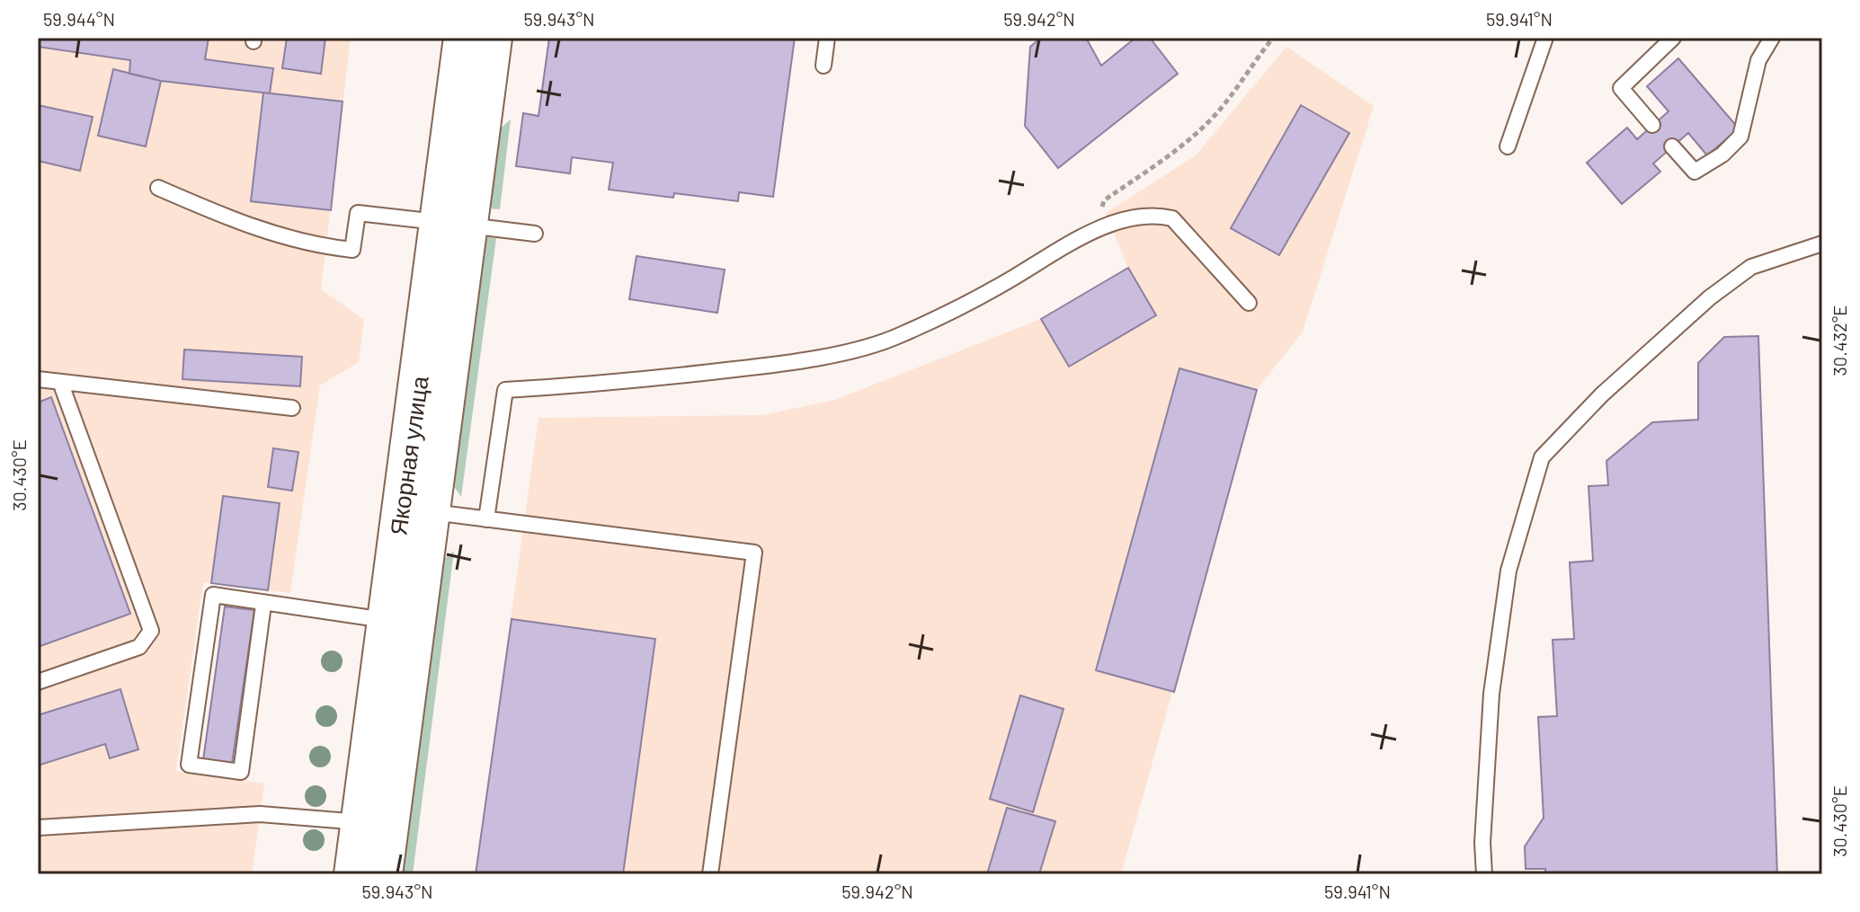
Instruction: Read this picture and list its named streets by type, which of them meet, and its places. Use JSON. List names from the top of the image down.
{
  "streets": {
    "street": ["Якорная улица"]
  },
  "coordinates": [
    "59.944°N",
    "59.943°N",
    "59.942°N",
    "59.941°N",
    "30.432°E",
    "30.430°E"
  ]
}
